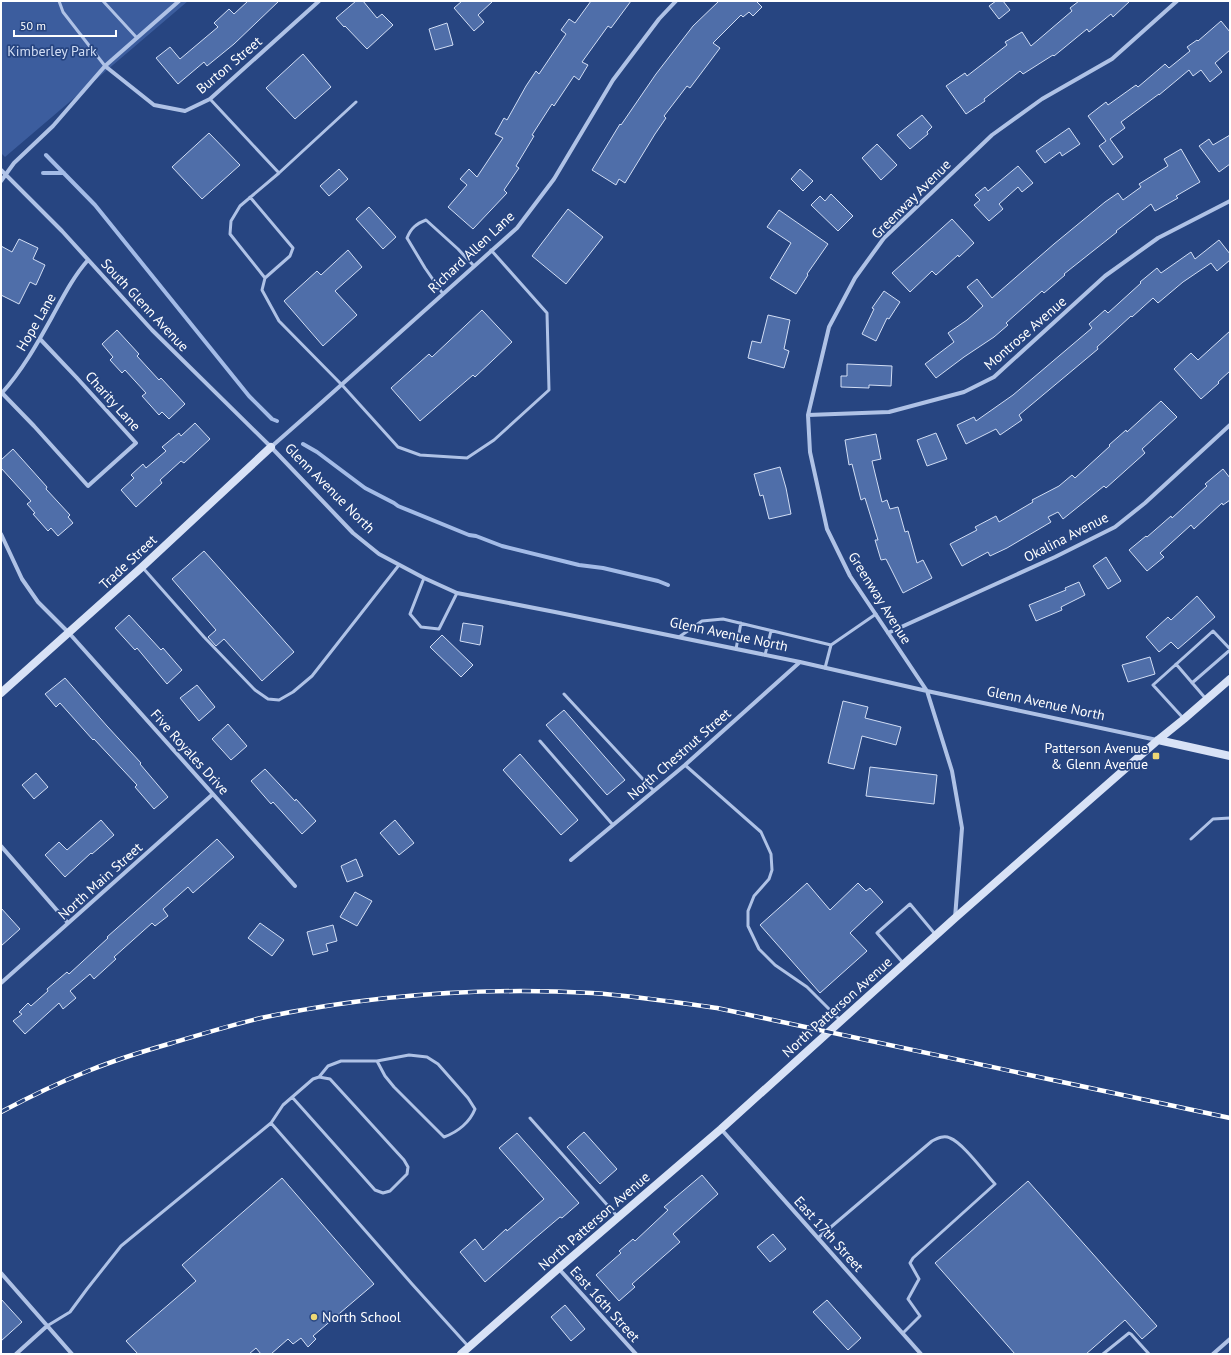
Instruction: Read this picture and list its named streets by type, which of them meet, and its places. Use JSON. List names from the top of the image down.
{
  "streets": {
    "main road": ["Glenn Avenue North", "Trade Street", "North Patterson Avenue"],
    "street": [
      "Burton Street",
      "Greenway Avenue",
      "Richard Allen Lane",
      "South Glenn Avenue",
      "Hope Lane",
      "Montrose Avenue",
      "Charity Lane",
      "Okalina Avenue",
      "Five Royales Drive",
      "North Chestnut Street",
      "North Main Street",
      "East 17th Street",
      "East 16th Street"
    ]
  },
  "crossings": [
    ["Greenway Avenue", "Montrose Avenue"],
    ["Greenway Avenue", "Glenn Avenue North"],
    ["Greenway Avenue", "Okalina Avenue"],
    ["Greenway Avenue", "North Patterson Avenue"],
    ["Richard Allen Lane", "South Glenn Avenue"],
    ["Richard Allen Lane", "Glenn Avenue North"],
    ["Richard Allen Lane", "Trade Street"],
    ["South Glenn Avenue", "Hope Lane"],
    ["South Glenn Avenue", "Glenn Avenue North"],
    ["South Glenn Avenue", "Trade Street"],
    ["Hope Lane", "Charity Lane"],
    ["Glenn Avenue North", "Trade Street"],
    ["Glenn Avenue North", "North Chestnut Street"],
    ["Glenn Avenue North", "North Patterson Avenue"],
    ["Trade Street", "Five Royales Drive"],
    ["Five Royales Drive", "North Main Street"],
    ["North Patterson Avenue", "East 17th Street"],
    ["North Patterson Avenue", "East 16th Street"]
  ],
  "parks": ["Kimberley Park"],
  "places": {
    "transit": ["Patterson Avenue & Glenn Avenue"],
    "other": ["North School"]
  },
  "scale_bar": "50 m"
}
